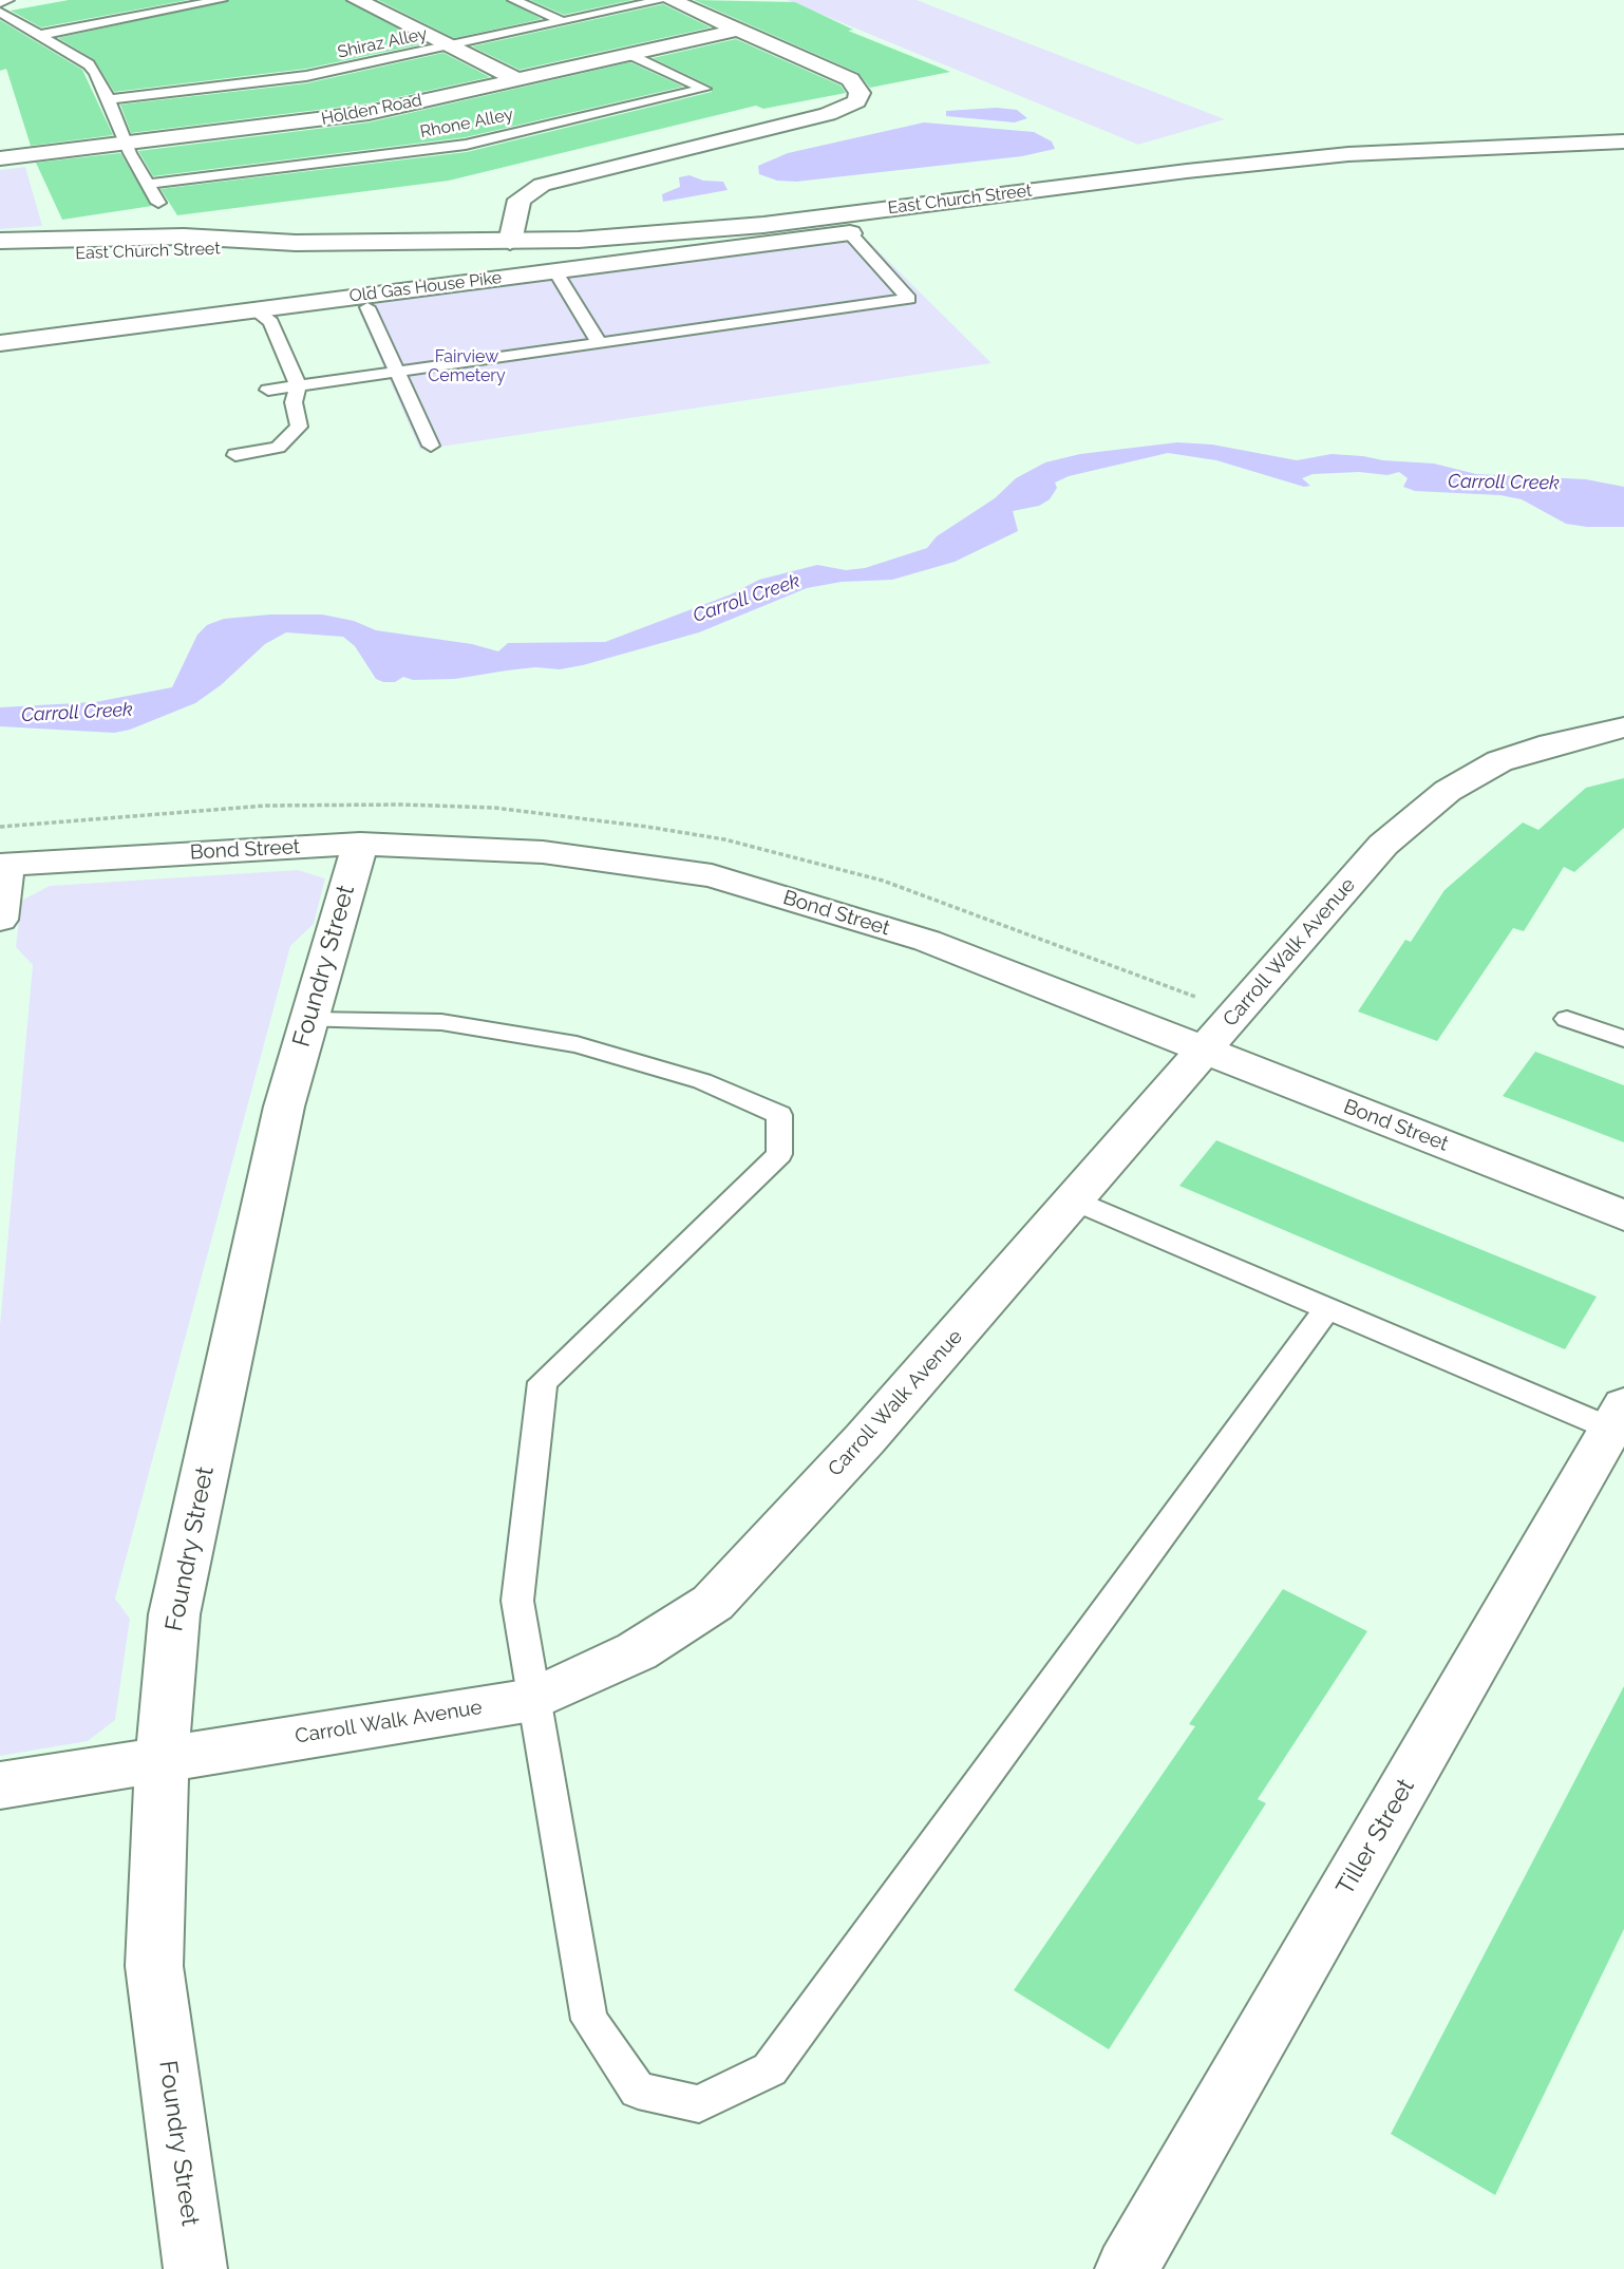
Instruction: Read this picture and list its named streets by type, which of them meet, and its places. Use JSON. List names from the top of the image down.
{
  "streets": {
    "street": [
      "Holden Road",
      "East Church Street",
      "Old Gas House Pike",
      "Bond Street",
      "Carroll Walk Avenue",
      "Foundry Street",
      "Tiller Street"
    ],
    "lane": ["Shiraz Alley", "Rhone Alley"]
  },
  "crossings": [
    ["Holden Road", "Rhone Alley"],
    ["Bond Street", "Carroll Walk Avenue"],
    ["Bond Street", "Foundry Street"],
    ["Carroll Walk Avenue", "Foundry Street"]
  ],
  "water": ["Carroll Creek"],
  "parks": ["Fairview Cemetery"]
}
